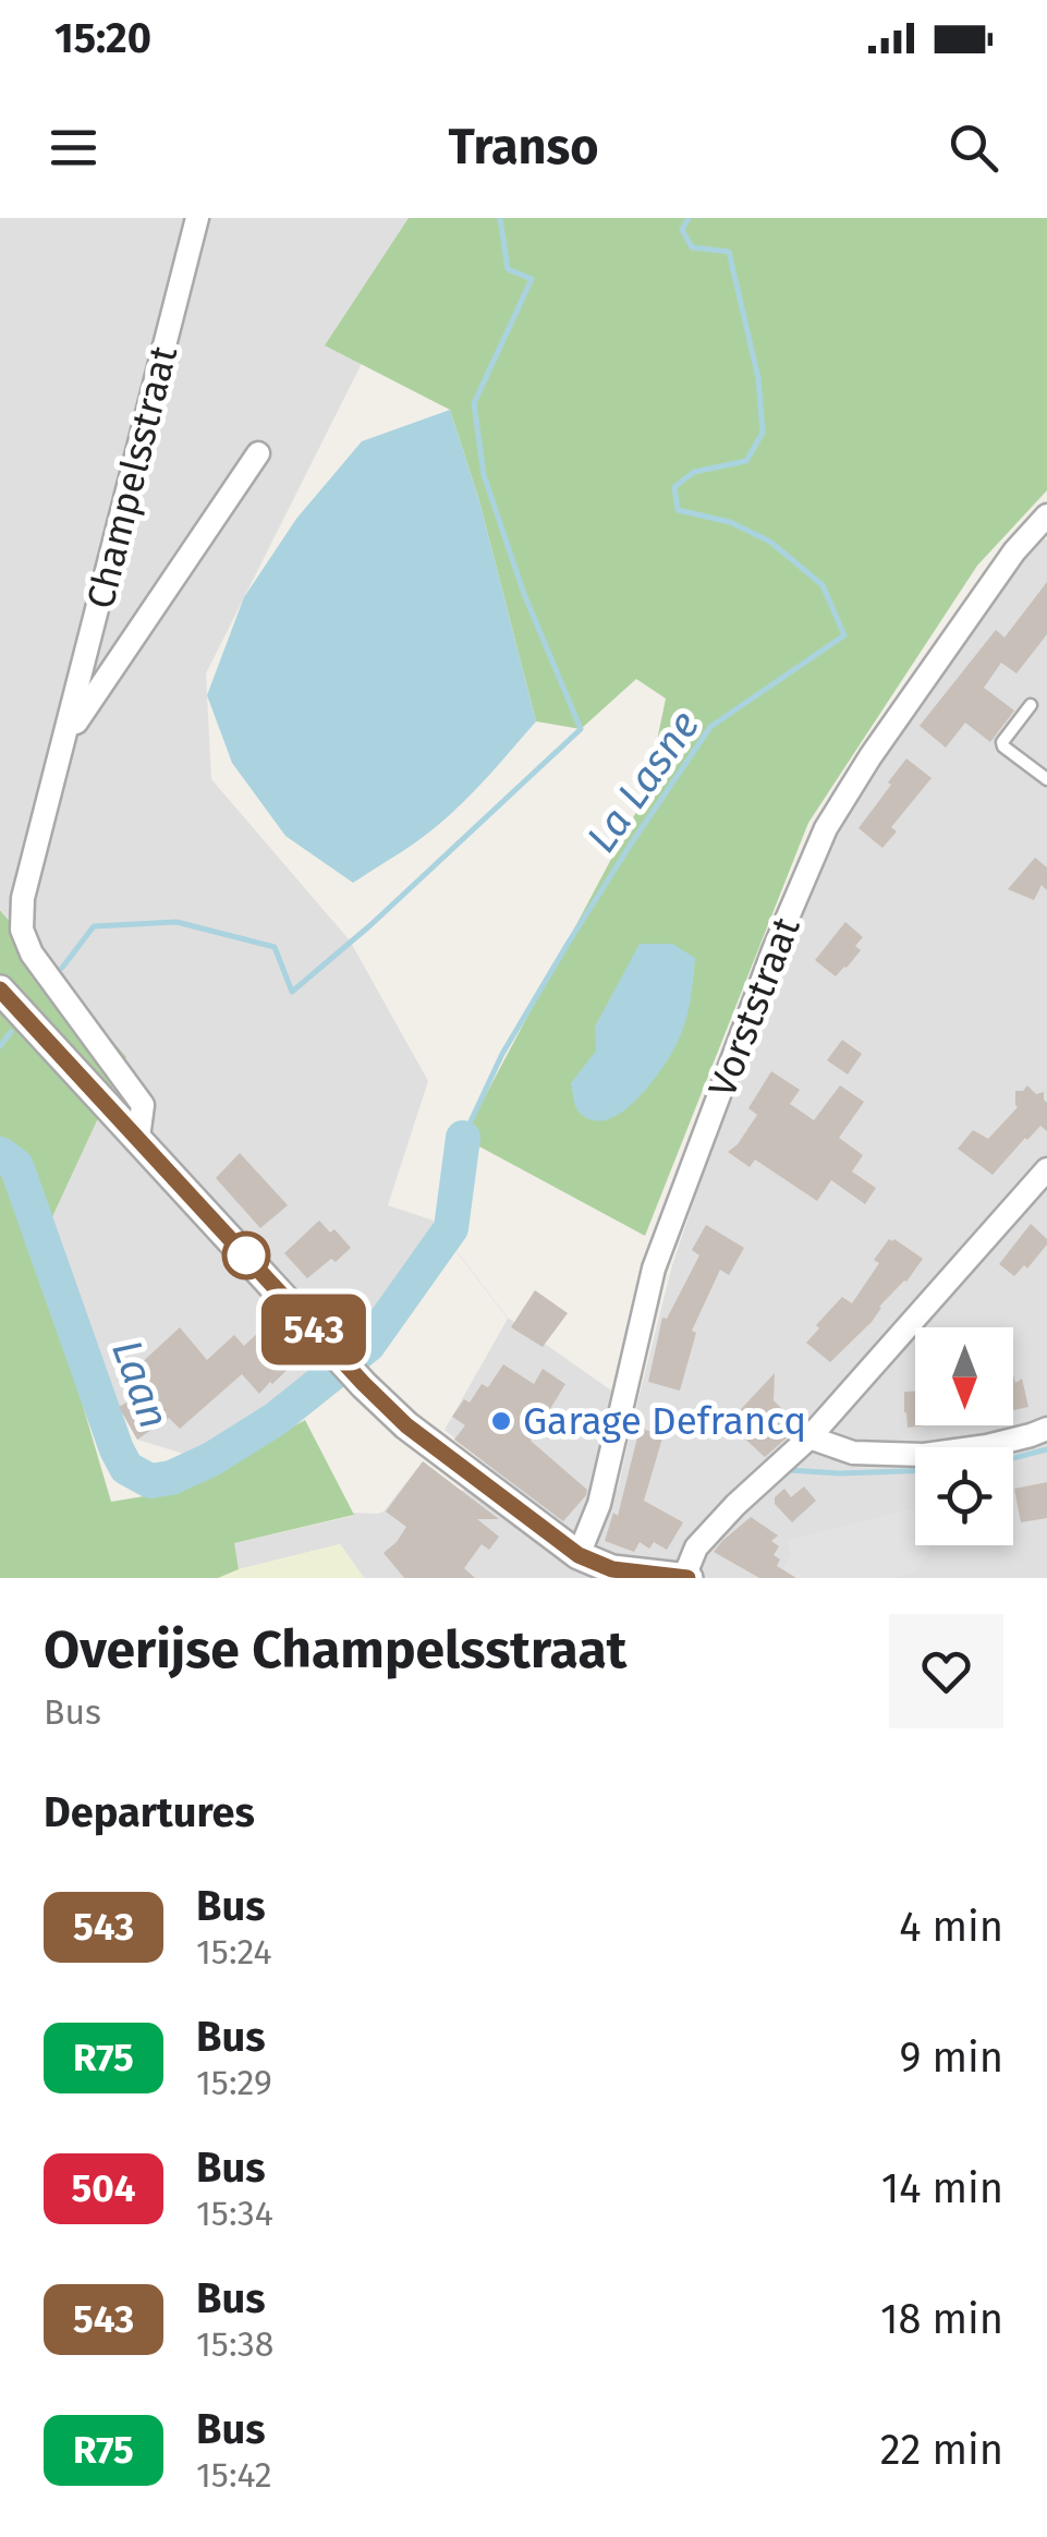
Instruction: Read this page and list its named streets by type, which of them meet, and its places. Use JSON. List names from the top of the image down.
{
  "streets": {
    "street": ["Champelsstraat", "Vorststraat"]
  },
  "water": ["La Lasne", "Laan"],
  "places": ["Garage Defrancq"],
  "lines": ["bus line 543"],
  "north": "bottom",
  "page": {
    "status": "15:20",
    "header": "Transo",
    "on_map": "543",
    "heading": [
      ["Overijse Champelsstraat", "Bus"],
      "Departures"
    ],
    "list": [
      {
        "mark": "543",
        "name": "Bus",
        "note": "15:24",
        "value": "4 min"
      },
      {
        "mark": "R75",
        "name": "Bus",
        "note": "15:29",
        "value": "9 min"
      },
      {
        "mark": "504",
        "name": "Bus",
        "note": "15:34",
        "value": "14 min"
      },
      {
        "mark": "543",
        "name": "Bus",
        "note": "15:38",
        "value": "18 min"
      },
      {
        "mark": "R75",
        "name": "Bus",
        "note": "15:42",
        "value": "22 min"
      }
    ]
  }
}
